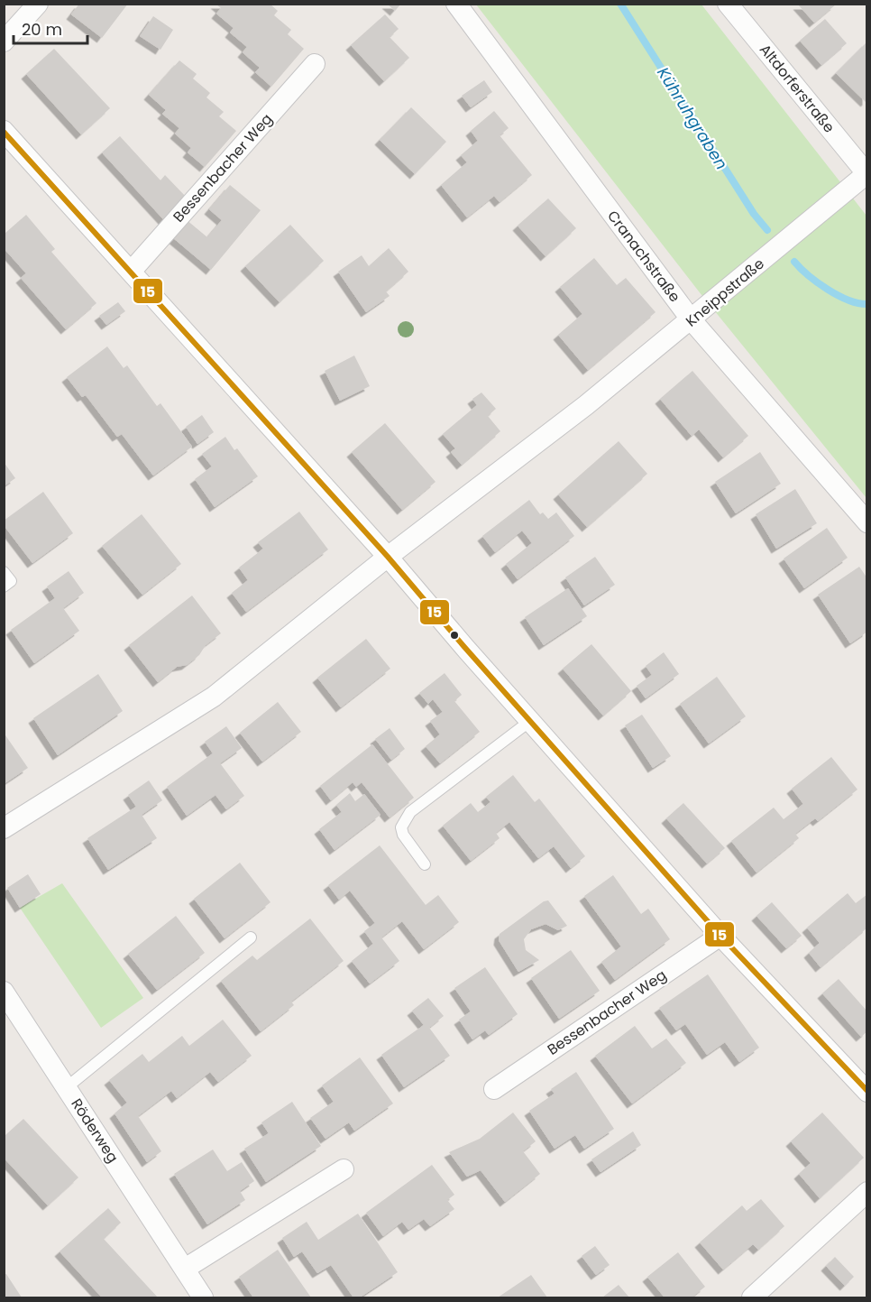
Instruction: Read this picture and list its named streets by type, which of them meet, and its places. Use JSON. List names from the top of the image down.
{
  "streets": {
    "street": [
      "Altdorferstraße",
      "Bessenbacher Weg",
      "Cranachstraße",
      "Kneippstraße",
      "Röderweg"
    ]
  },
  "crossings": [
    ["Altdorferstraße", "Kneippstraße"],
    ["Cranachstraße", "Kneippstraße"]
  ],
  "water": ["Kühruhgraben"],
  "lines": ["transit line 15"],
  "scale_bar": "20 m"
}
